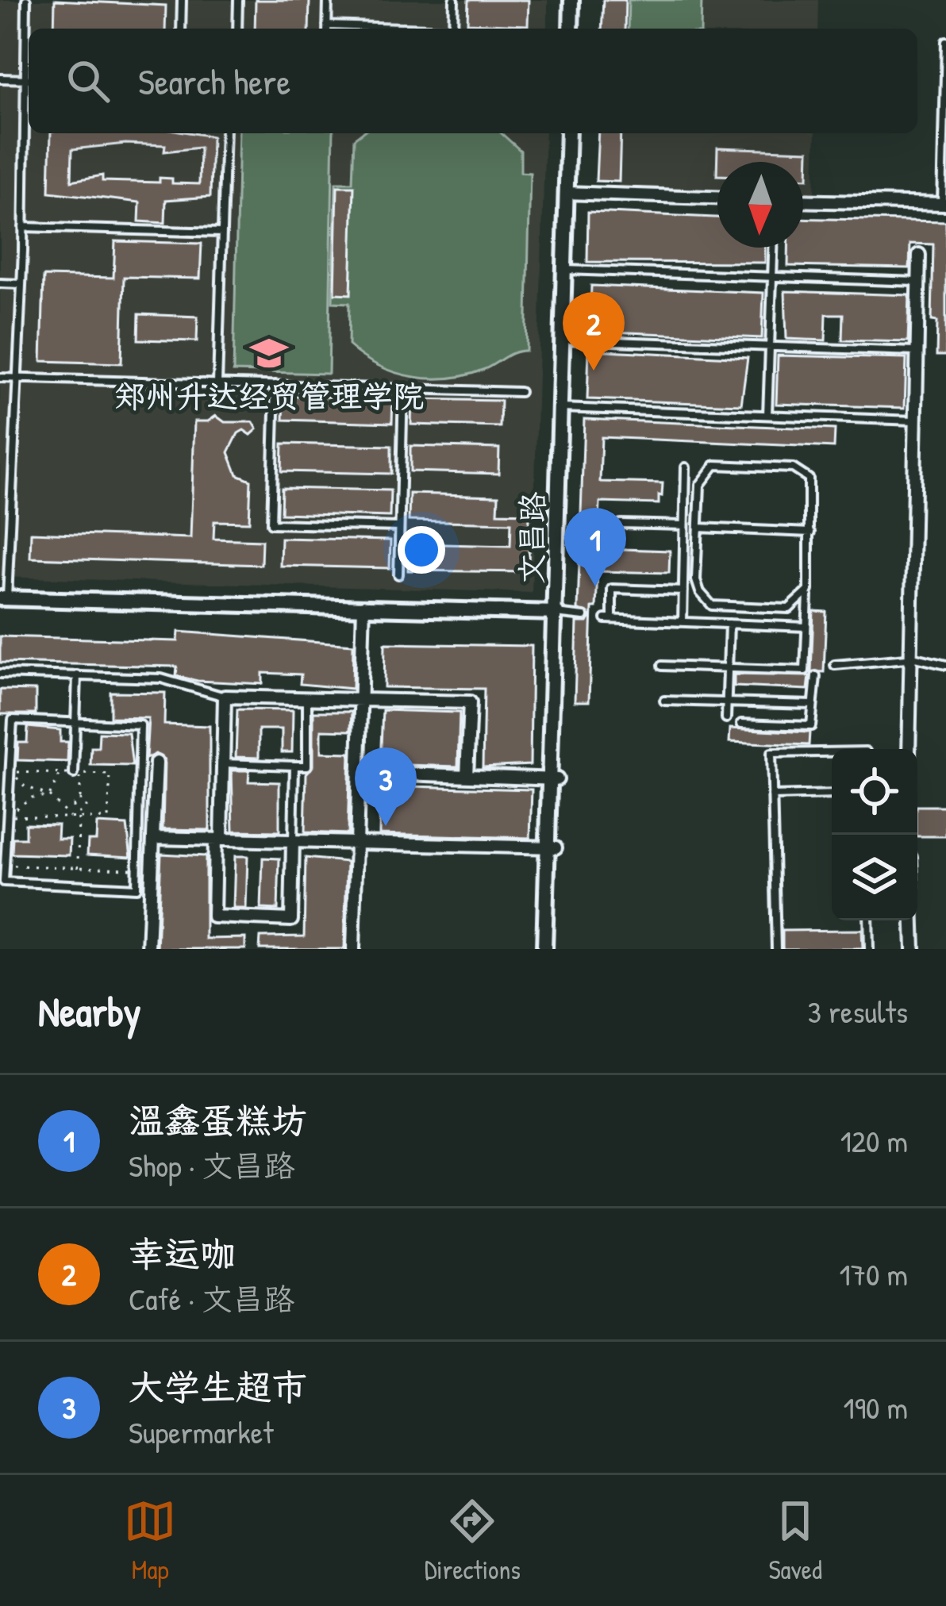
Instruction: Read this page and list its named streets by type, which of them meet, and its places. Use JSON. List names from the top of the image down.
{
  "streets": {
    "street": ["文昌路"]
  },
  "places": {
    "school or university": ["郑州升达经贸管理学院"]
  },
  "north": "bottom",
  "page": {
    "search": "Search here",
    "pins": ["2", "1", "3"],
    "heading": ["Nearby", "3 results"],
    "list": [
      {
        "mark": "1",
        "name": "温鑫蛋糕坊",
        "note": "Shop · 文昌路",
        "value": "120 m"
      },
      {
        "mark": "2",
        "name": "幸运咖",
        "note": "Café · 文昌路",
        "value": "170 m"
      },
      {
        "mark": "3",
        "name": "大学生超市",
        "note": "Supermarket",
        "value": "190 m"
      }
    ],
    "nav": ["Map", "Directions", "Saved"]
  }
}
